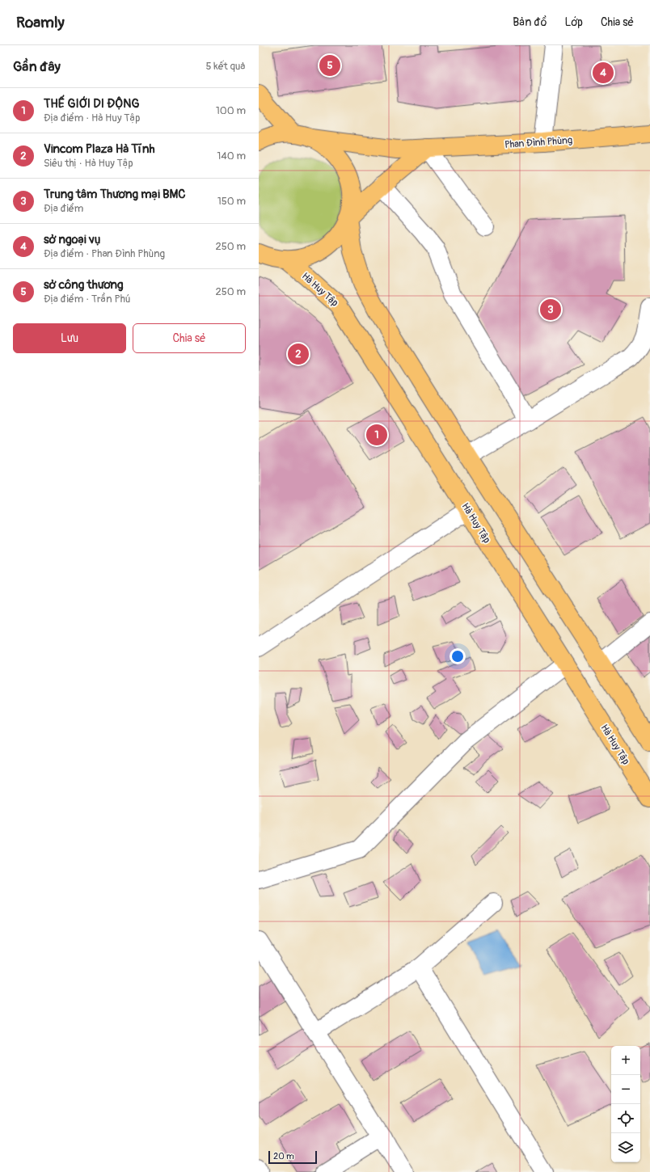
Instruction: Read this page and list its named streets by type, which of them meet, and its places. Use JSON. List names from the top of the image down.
{
  "streets": {
    "main road": ["Phan Đình Phùng", "Hà Huy Tập"]
  },
  "scale_bar": "20 m",
  "page": {
    "header": "Roamly",
    "nav": ["Bản đồ", "Lớp", "Chia sẻ"],
    "heading": ["Gần đây", "5 kết quả"],
    "pins": [
      "5",
      "4",
      "3",
      "2",
      "1"
    ],
    "list": [
      {
        "mark": "1",
        "name": "THẾ GIỚI DI ĐỘNG",
        "note": "Địa điểm · Hà Huy Tập",
        "value": "100 m"
      },
      {
        "mark": "2",
        "name": "Vincom Plaza Hà Tĩnh",
        "note": "Siêu thị · Hà Huy Tập",
        "value": "140 m"
      },
      {
        "mark": "3",
        "name": "Trung tâm Thương mại BMC",
        "note": "Địa điểm",
        "value": "150 m"
      },
      {
        "mark": "4",
        "name": "sở ngoại vụ",
        "note": "Địa điểm · Phan Đình Phùng",
        "value": "250 m"
      },
      {
        "mark": "5",
        "name": "sở công thương",
        "note": "Địa điểm · Trần Phú",
        "value": "250 m"
      }
    ],
    "buttons": ["Lưu", "Chia sẻ"],
    "map_buttons": ["+", "−"],
    "scale": "20 m"
  }
}
